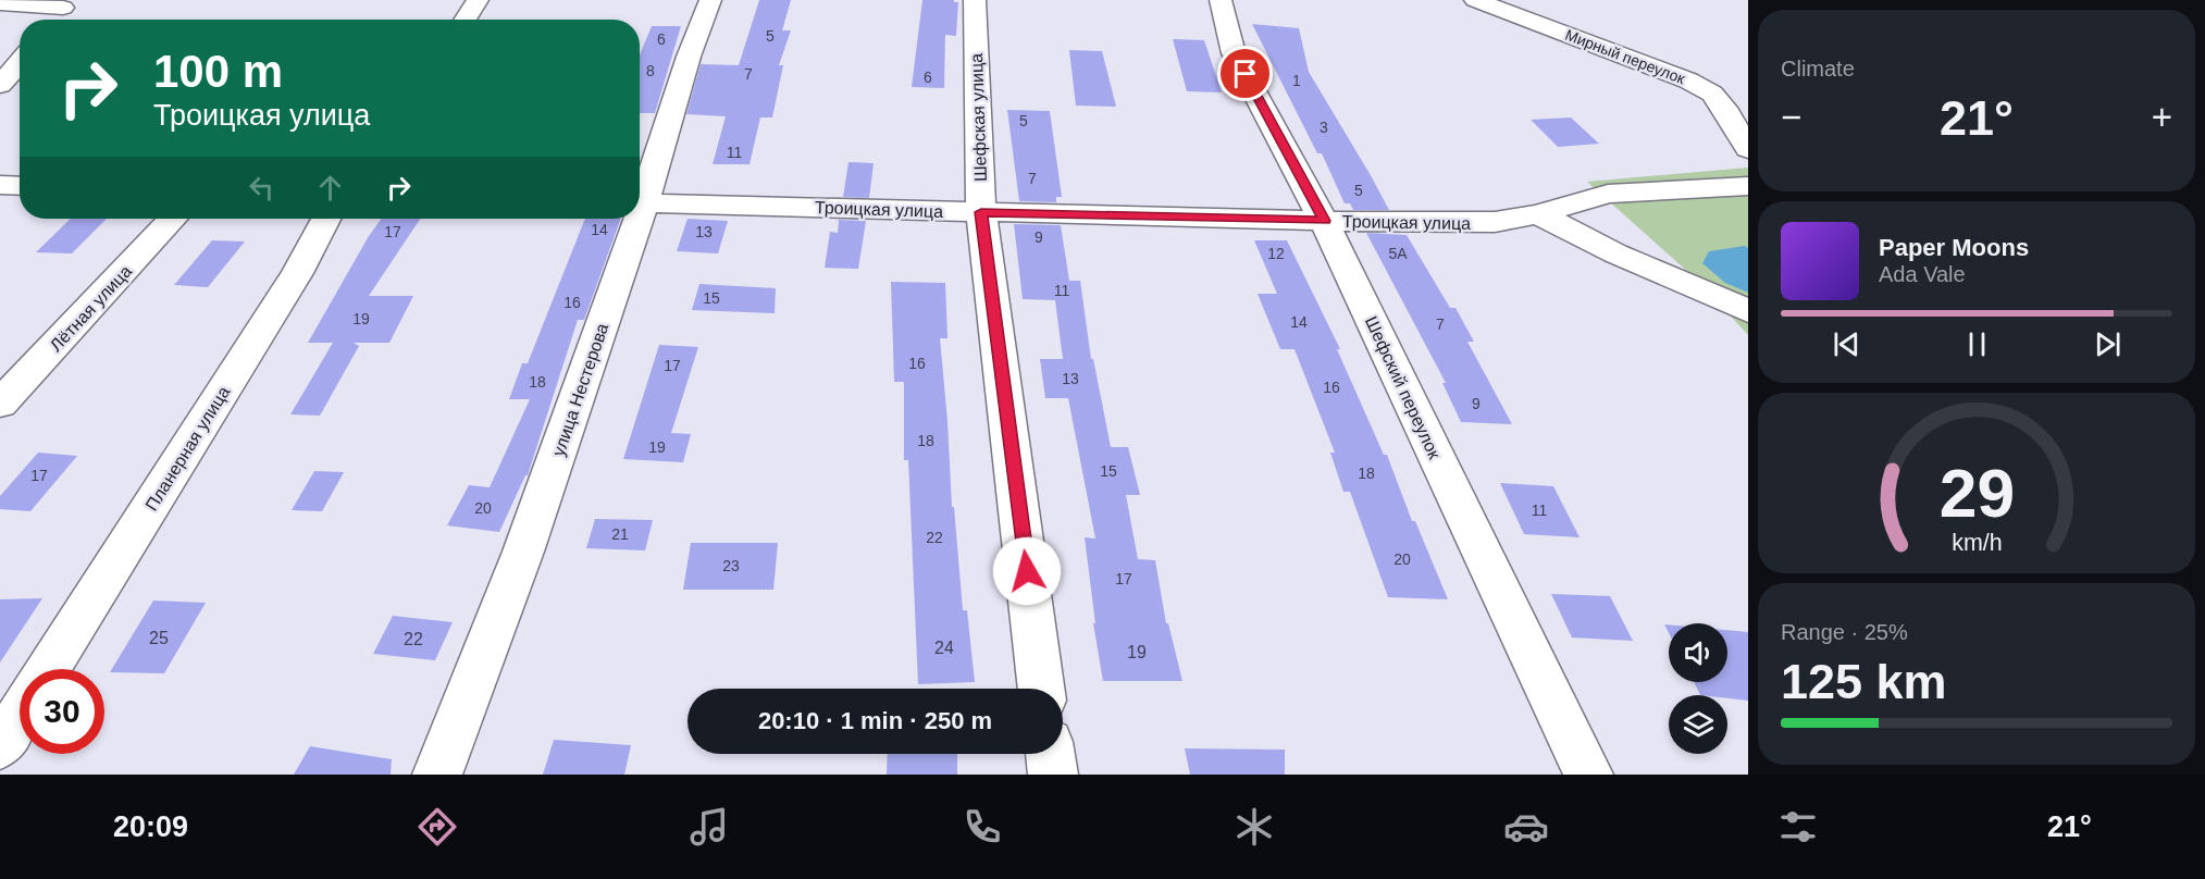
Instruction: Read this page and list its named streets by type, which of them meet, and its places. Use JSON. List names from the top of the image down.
{
  "streets": {
    "street": [
      "Мирный переулок",
      "Шефская улица",
      "Троицкая улица",
      "Лётная улица",
      "Шефский переулок",
      "улица Нестерова",
      "Планерная улица"
    ]
  },
  "crossings": [
    ["Шефская улица", "Троицкая улица"],
    ["Троицкая улица", "Шефский переулок"]
  ],
  "house_numbers": [
    "5",
    "6",
    "8",
    "7",
    "6",
    "1",
    "5",
    "3",
    "11",
    "7",
    "5",
    "14",
    "17",
    "13",
    "9",
    "12",
    "5А",
    "11",
    "15",
    "16",
    "19",
    "14",
    "7",
    "16",
    "17",
    "13",
    "18",
    "16",
    "9",
    "18",
    "19",
    "15",
    "18",
    "17",
    "20",
    "11",
    "21",
    "22",
    "20",
    "23",
    "17",
    "25",
    "22",
    "24",
    "19"
  ],
  "page": {
    "tile": [
      "Climate",
      ["Range · 25%", "125 km"]
    ],
    "turn": ["100 m", "Троицкая улица"],
    "heat": ["−", "21°", "+"],
    "song": ["Paper Moons", "Ada Vale"],
    "limit": "30",
    "trip": "20:10 · 1 min · 250 m",
    "tabs": ["20:09", "21°"],
    "gauge": ["29", "km/h"]
  }
}
